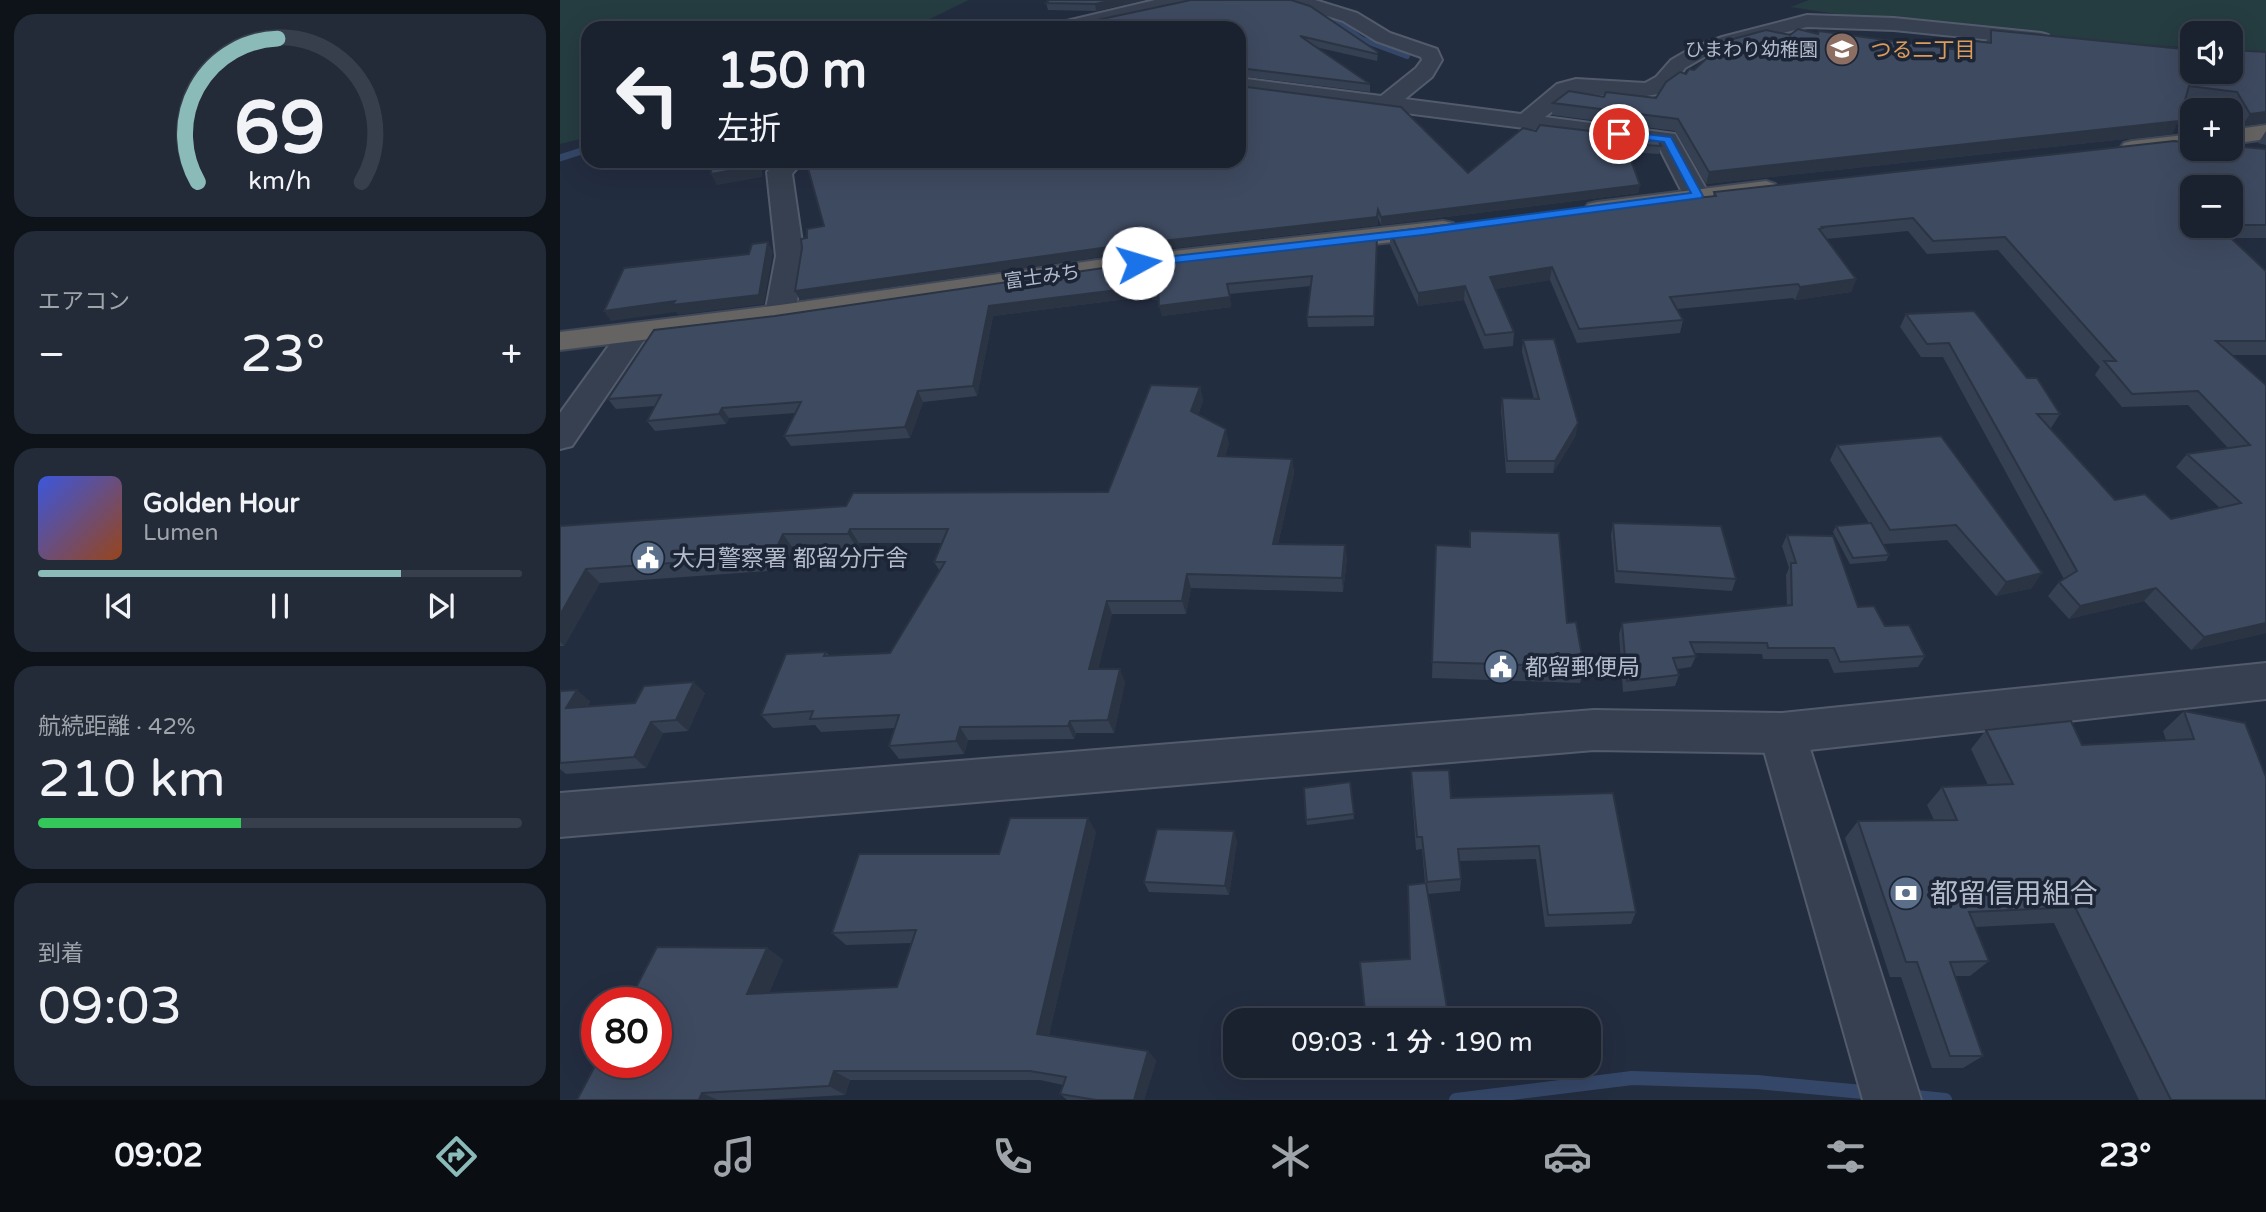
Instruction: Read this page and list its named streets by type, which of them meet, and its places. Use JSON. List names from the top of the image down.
{
  "streets": {
    "highway": ["富士みち"]
  },
  "districts": ["つる二丁目"],
  "places": {
    "school or university": ["ひまわり幼稚園"],
    "public building": ["大月警察署 都留分庁舎", "都留郵便局"],
    "bank": ["都留信用組合"]
  },
  "page": {
    "map_buttons": ["+", "−"],
    "turn": ["150 m", "左折"],
    "tile": [
      "エアコン",
      ["航続距離 · 42%", "210 km"],
      ["到着", "09:03"]
    ],
    "heat": ["−", "23°", "+"],
    "song": ["Golden Hour", "Lumen"],
    "limit": "80",
    "trip": "09:03 · 1 分 · 190 m",
    "tabs": ["09:02", "23°"],
    "gauge": ["69", "km/h"]
  }
}
